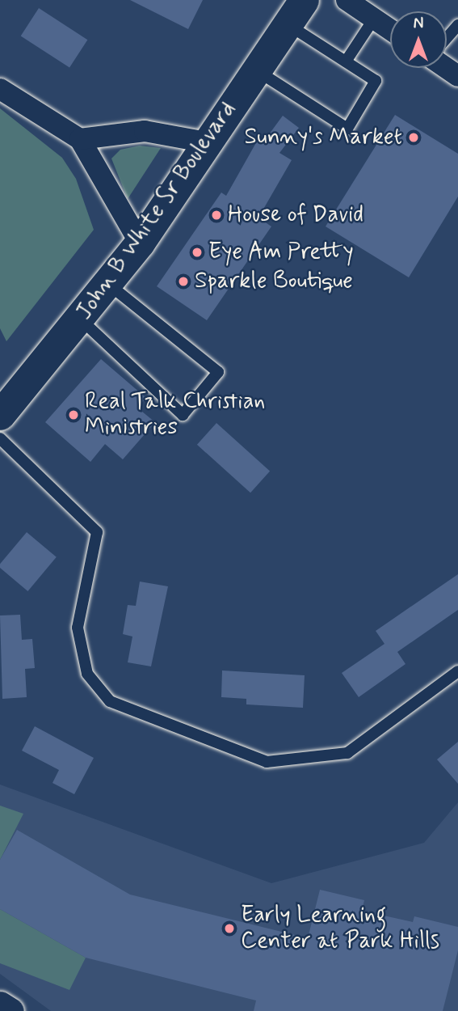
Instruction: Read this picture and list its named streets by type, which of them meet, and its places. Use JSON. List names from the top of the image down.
{
  "streets": {
    "main road": ["John B White Sr Boulevard"]
  },
  "places": [
    "Sunny's Market",
    "House of David",
    "Eye Am Pretty",
    "Sparkle Boutique",
    "Real Talk Christian Ministries",
    "Early Learning Center at Park Hills"
  ],
  "north": "top"
}
